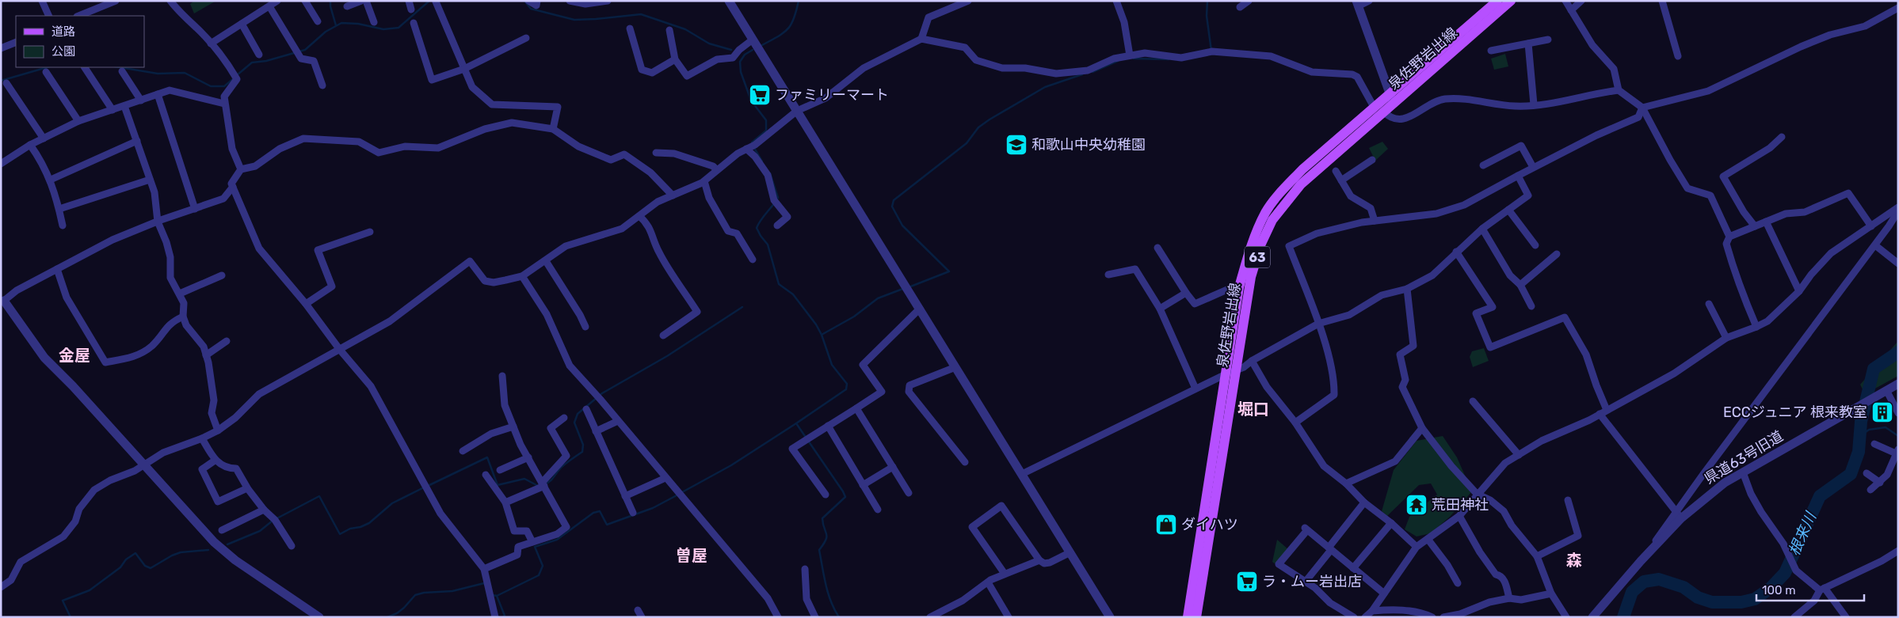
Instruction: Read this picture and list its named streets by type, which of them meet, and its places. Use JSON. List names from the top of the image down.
{
  "streets": {
    "main road": ["泉佐野岩出線", "63"],
    "street": ["県道63号旧道"]
  },
  "districts": [
    "金屋",
    "堀口",
    "曽屋",
    "森"
  ],
  "water": ["根来川"],
  "places": {
    "supermarket": ["ファミリーマート", "ラ・ムー岩出店"],
    "school or university": ["和歌山中央幼稚園"],
    "building": ["ECCジュニア 根来教室"],
    "temple": ["荒田神社"],
    "shop": ["ダイハツ"]
  },
  "legend": ["道路", "公園"],
  "scale_bar": "100 m"
}
